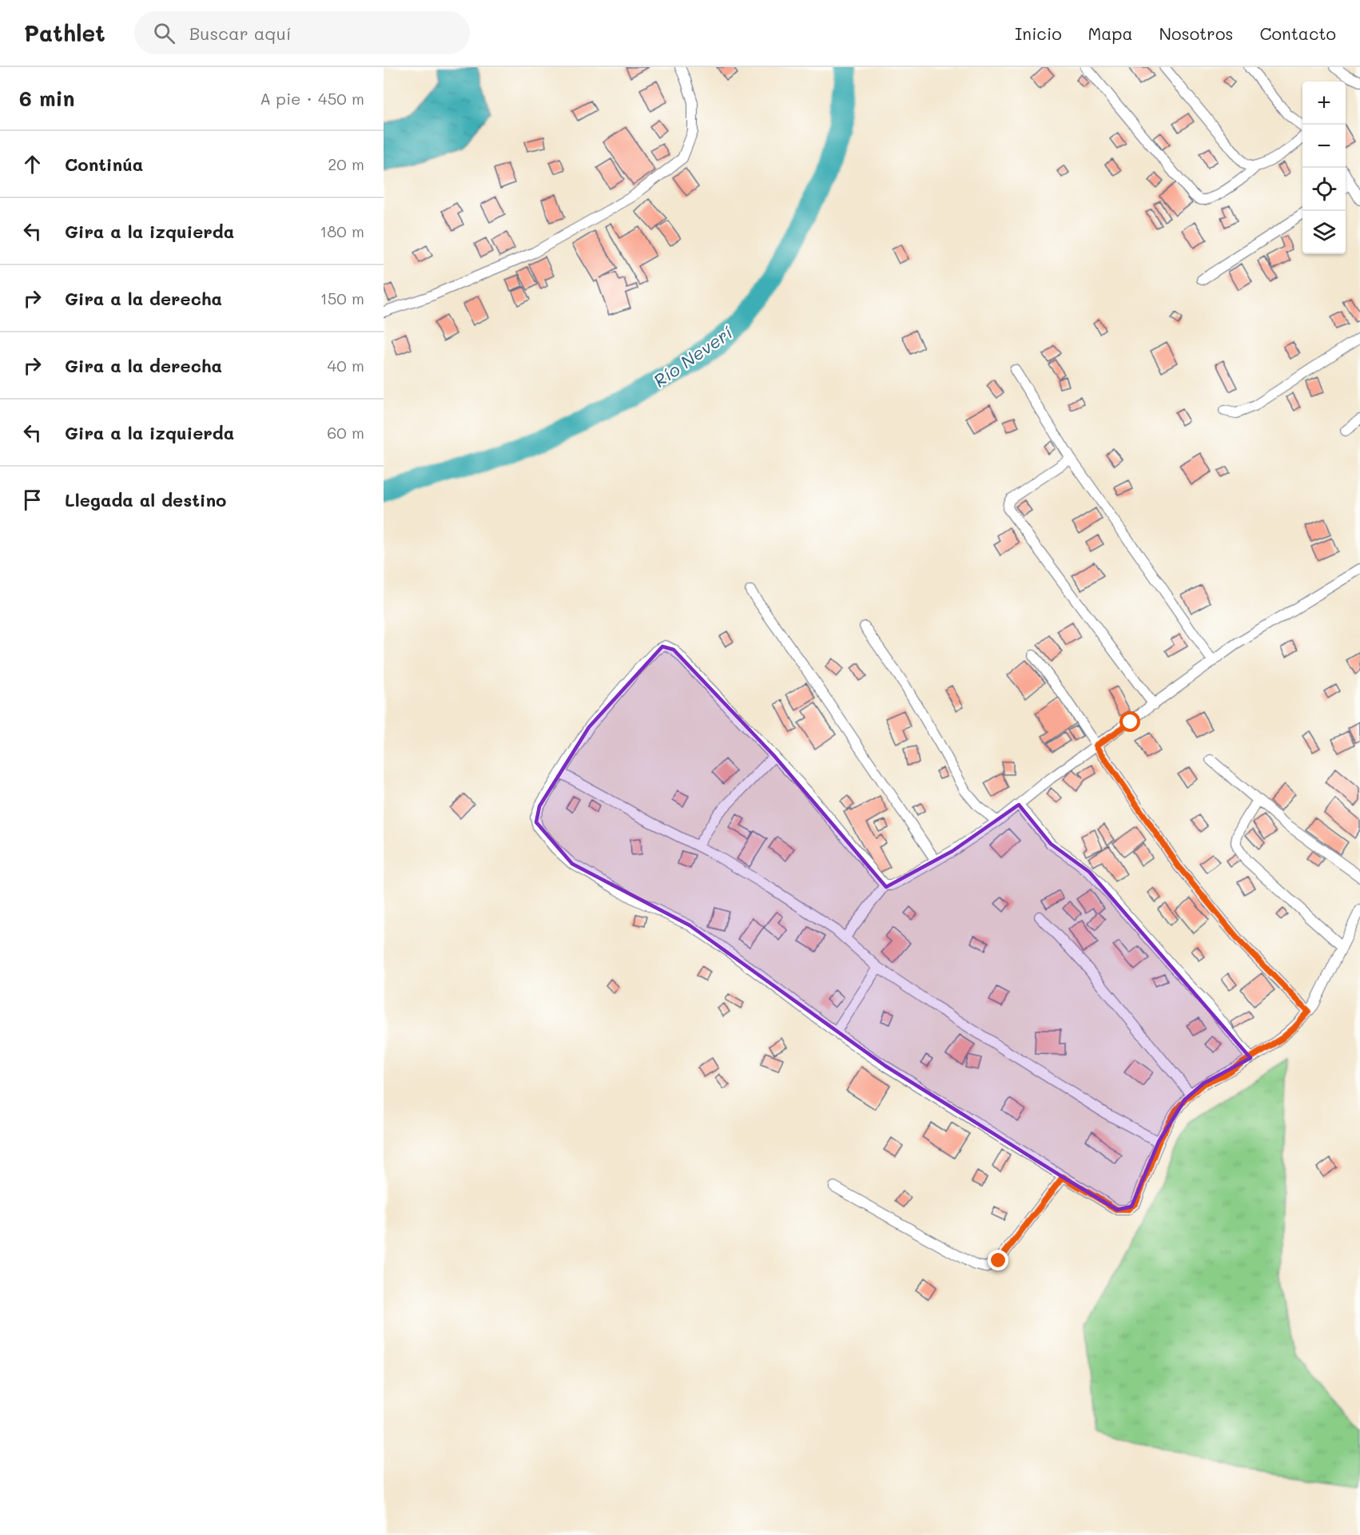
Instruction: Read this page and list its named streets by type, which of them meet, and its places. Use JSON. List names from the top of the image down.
{
  "water": ["Río Neverí"],
  "page": {
    "header": "Pathlet",
    "search": "Buscar aquí",
    "nav": [
      "Inicio",
      "Mapa",
      "Nosotros",
      "Contacto"
    ],
    "heading": ["6 min", "A pie · 450 m"],
    "map_buttons": ["+", "−"],
    "list": [
      ["Continúa", "20 m"],
      ["Gira a la izquierda", "180 m"],
      ["Gira a la derecha", "150 m"],
      ["Gira a la derecha", "40 m"],
      ["Gira a la izquierda", "60 m"],
      "Llegada al destino"
    ]
  }
}
